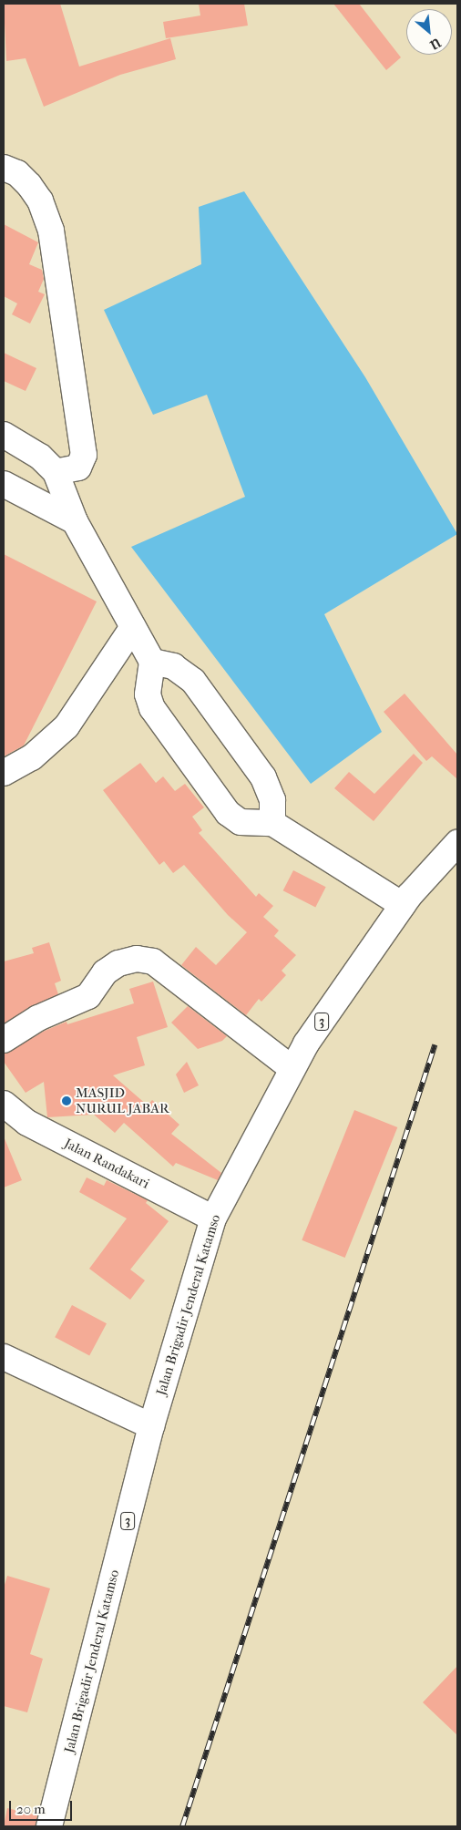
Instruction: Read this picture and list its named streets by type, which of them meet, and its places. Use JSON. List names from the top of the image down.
{
  "streets": {
    "main road": ["3", "Jalan Randakari", "Jalan Brigadir Jenderal Katamso"]
  },
  "crossings": [
    ["Jalan Randakari", "Jalan Brigadir Jenderal Katamso"]
  ],
  "places": ["MASJID NURUL JABAR"],
  "scale_bar": "20 m",
  "north": "bottom right"
}
